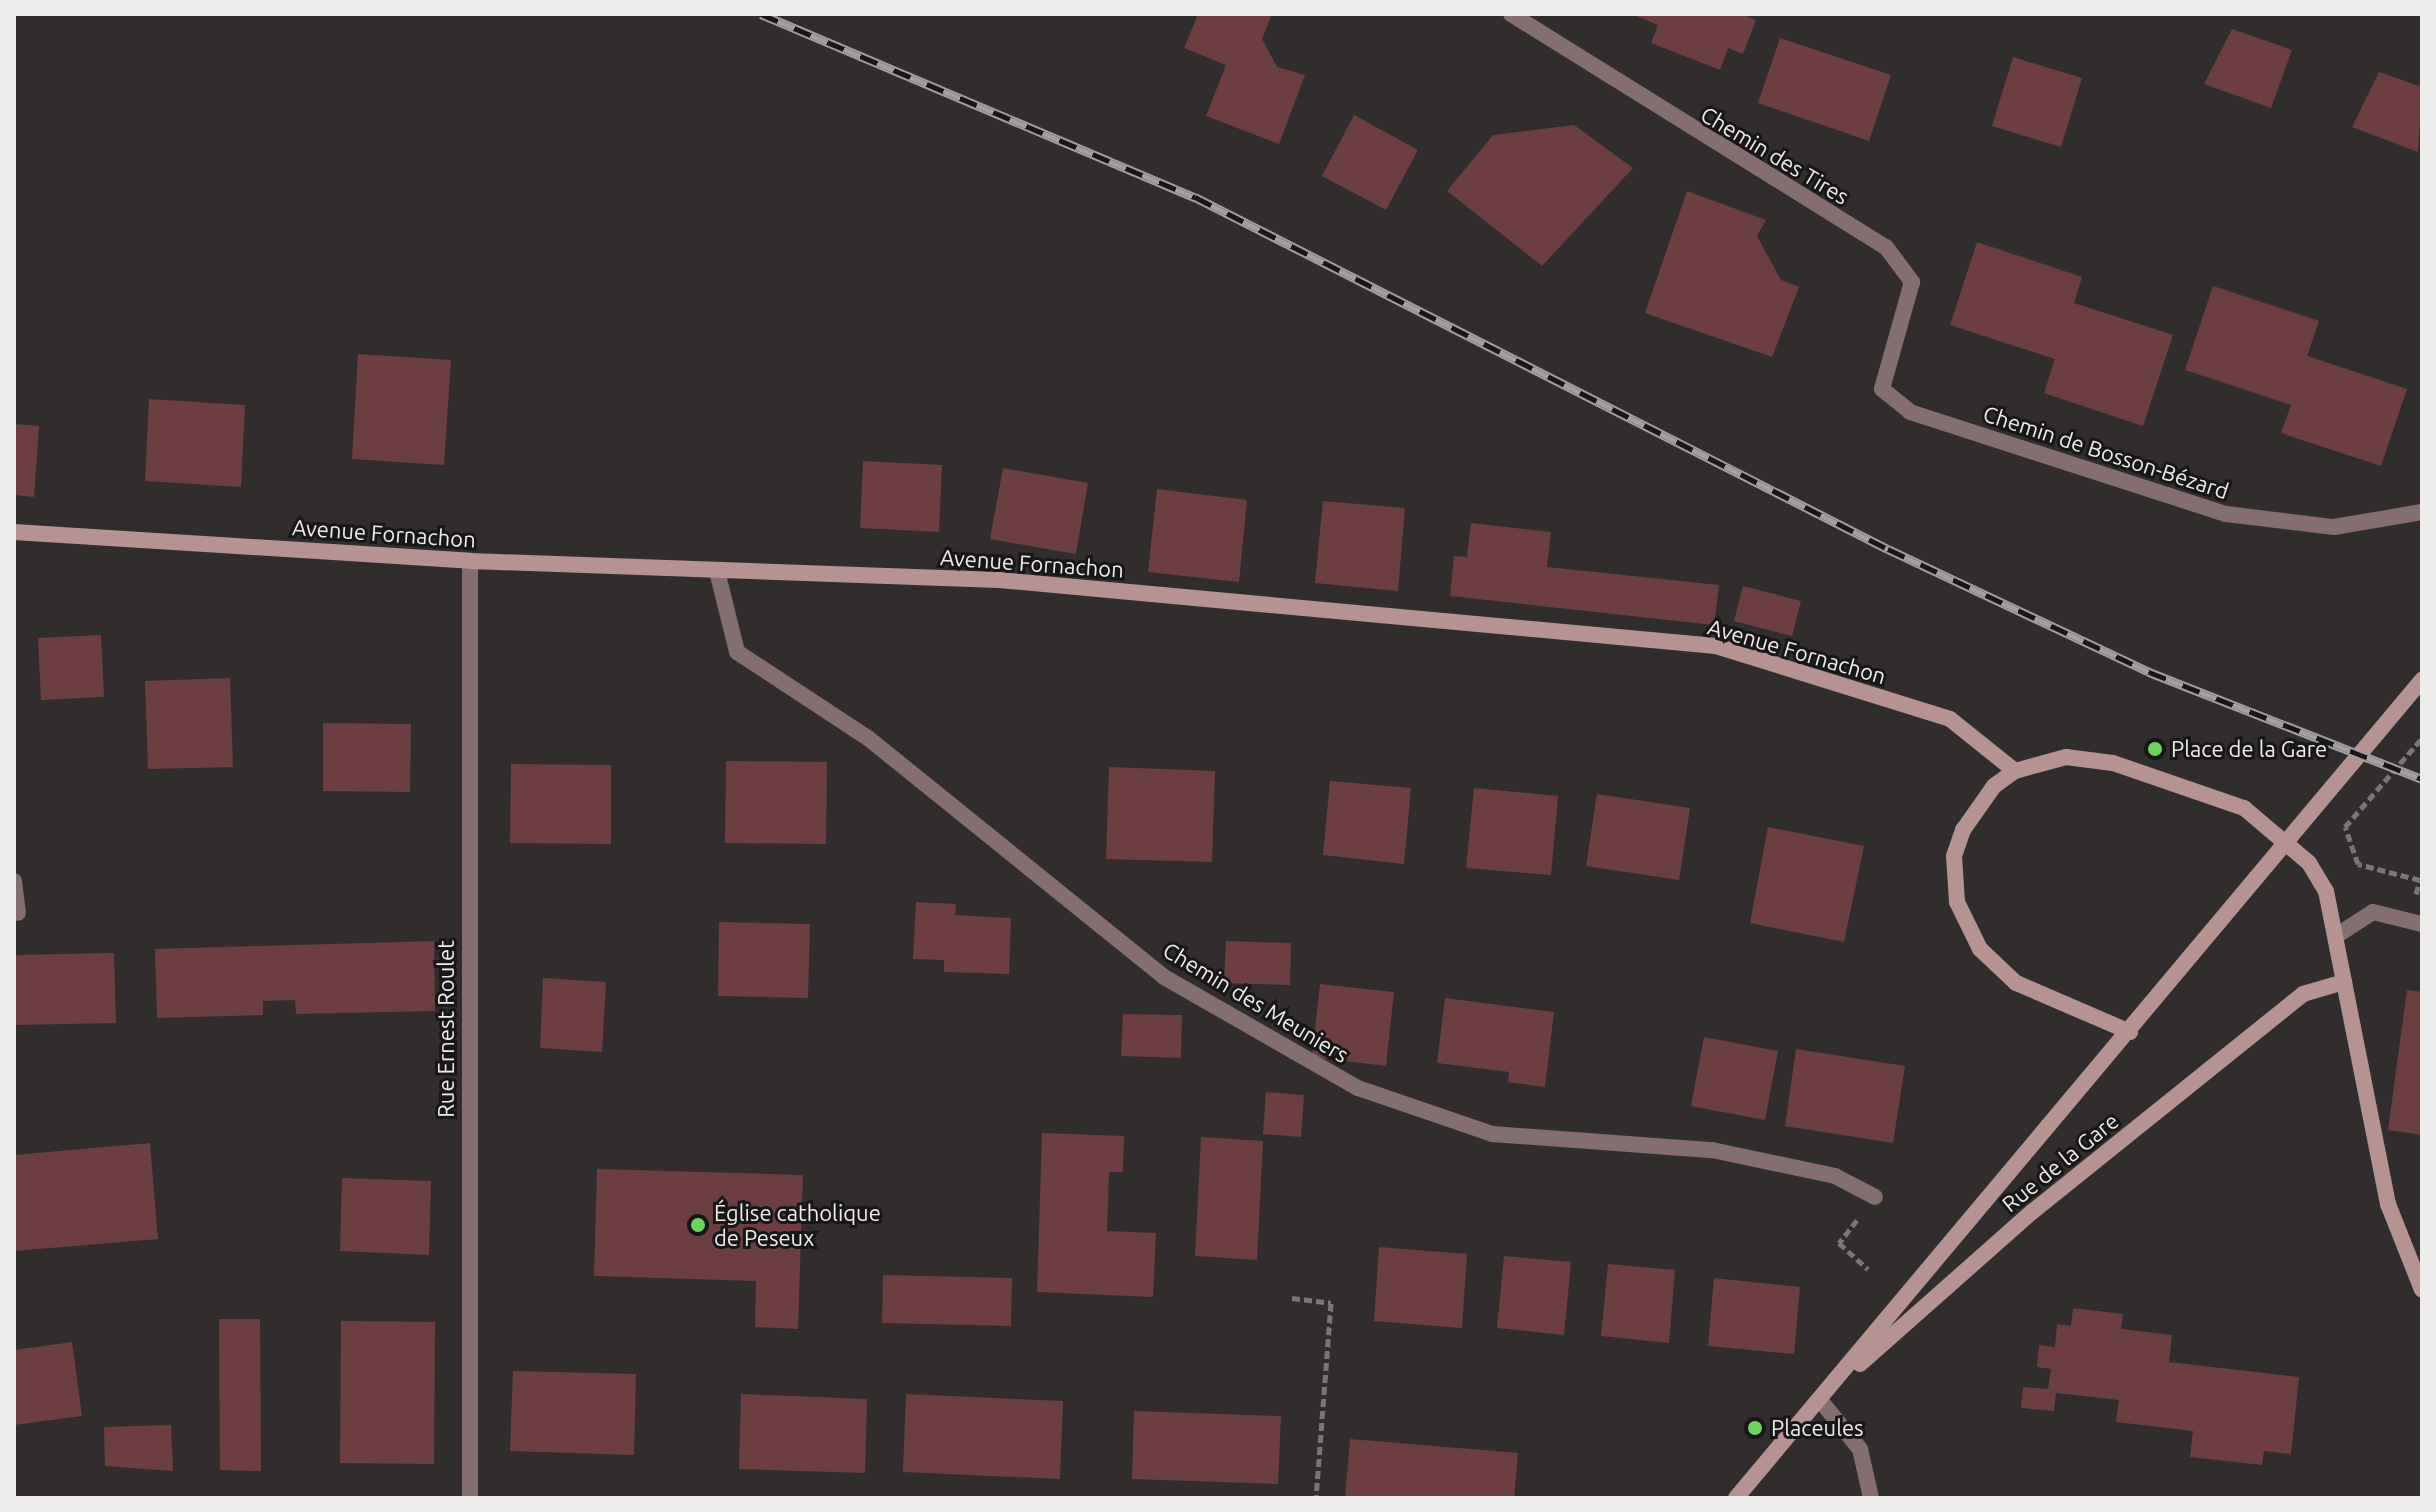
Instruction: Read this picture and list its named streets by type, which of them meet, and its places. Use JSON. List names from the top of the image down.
{
  "streets": {
    "main road": ["Avenue Fornachon", "Rue de la Gare"],
    "street": [
      "Chemin des Tires",
      "Chemin de Bosson-Bézard",
      "Chemin des Meuniers",
      "Rue Ernest Roulet"
    ]
  },
  "crossings": [
    ["Chemin des Tires", "Chemin de Bosson-Bézard"],
    ["Avenue Fornachon", "Chemin des Meuniers"],
    ["Avenue Fornachon", "Rue Ernest Roulet"]
  ],
  "places": ["Place de la Gare", "Église catholique de Peseux", "Placeules"]
}
